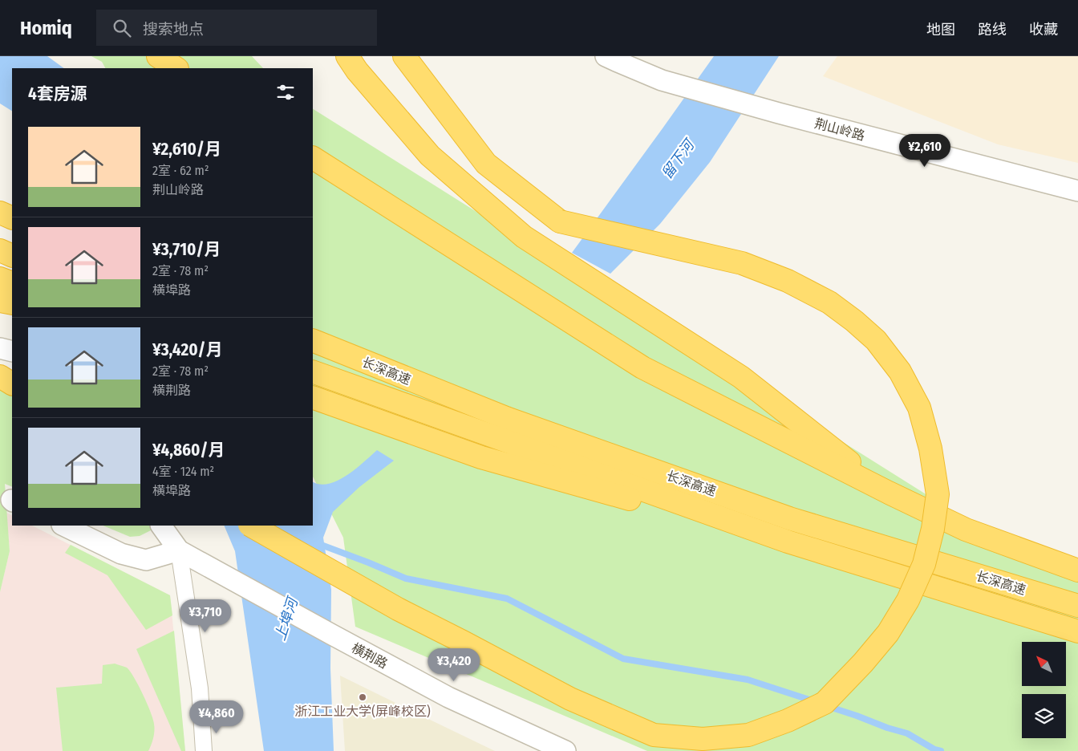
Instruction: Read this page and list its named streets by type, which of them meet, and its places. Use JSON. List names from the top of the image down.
{
  "streets": {
    "highway": ["长深高速"],
    "street": ["荆山岭路", "横荆路"]
  },
  "water": ["留下河", "上埠河"],
  "places": ["浙江工业大学(屏峰校区)"],
  "north": "top left",
  "page": {
    "header": "Homiq",
    "search": "搜索地点",
    "nav": ["地图", "路线", "收藏"],
    "heading": "4套房源",
    "list": [
      {
        "name": "¥2,610/月",
        "note": "2室 · 62 m² · 荆山岭路"
      },
      {
        "name": "¥3,710/月",
        "note": "2室 · 78 m² · 横埠路"
      },
      {
        "name": "¥3,420/月",
        "note": "2室 · 78 m² · 横荆路"
      },
      {
        "name": "¥4,860/月",
        "note": "4室 · 124 m² · 横埠路"
      }
    ],
    "price": [
      "¥2,610",
      "¥3,710",
      "¥3,420",
      "¥4,860"
    ]
  }
}
